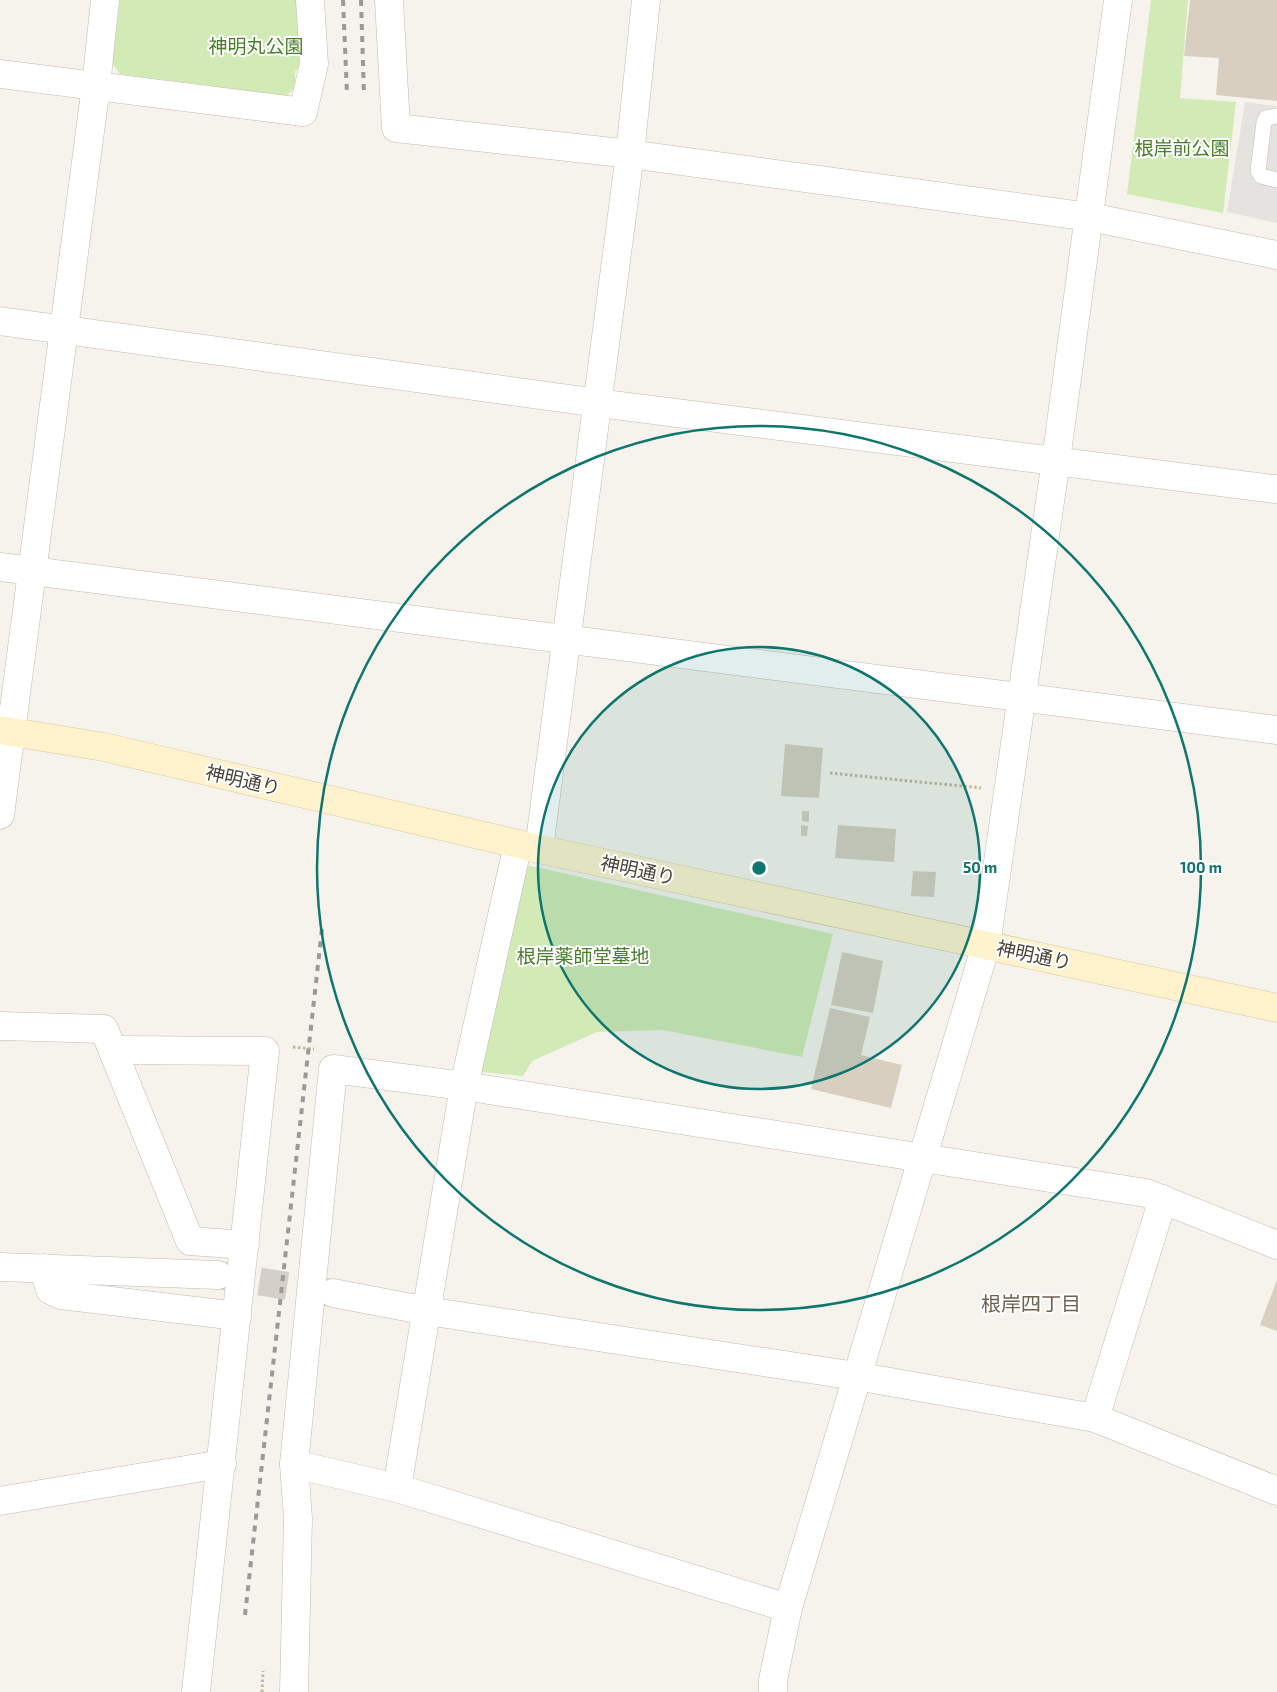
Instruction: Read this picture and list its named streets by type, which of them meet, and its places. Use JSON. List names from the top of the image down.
{
  "streets": {
    "street": ["神明通り"]
  },
  "districts": ["根岸四丁目"],
  "parks": ["神明丸公園", "根岸前公園", "根岸薬師堂墓地"],
  "rings": ["50 m", "100 m"]
}
